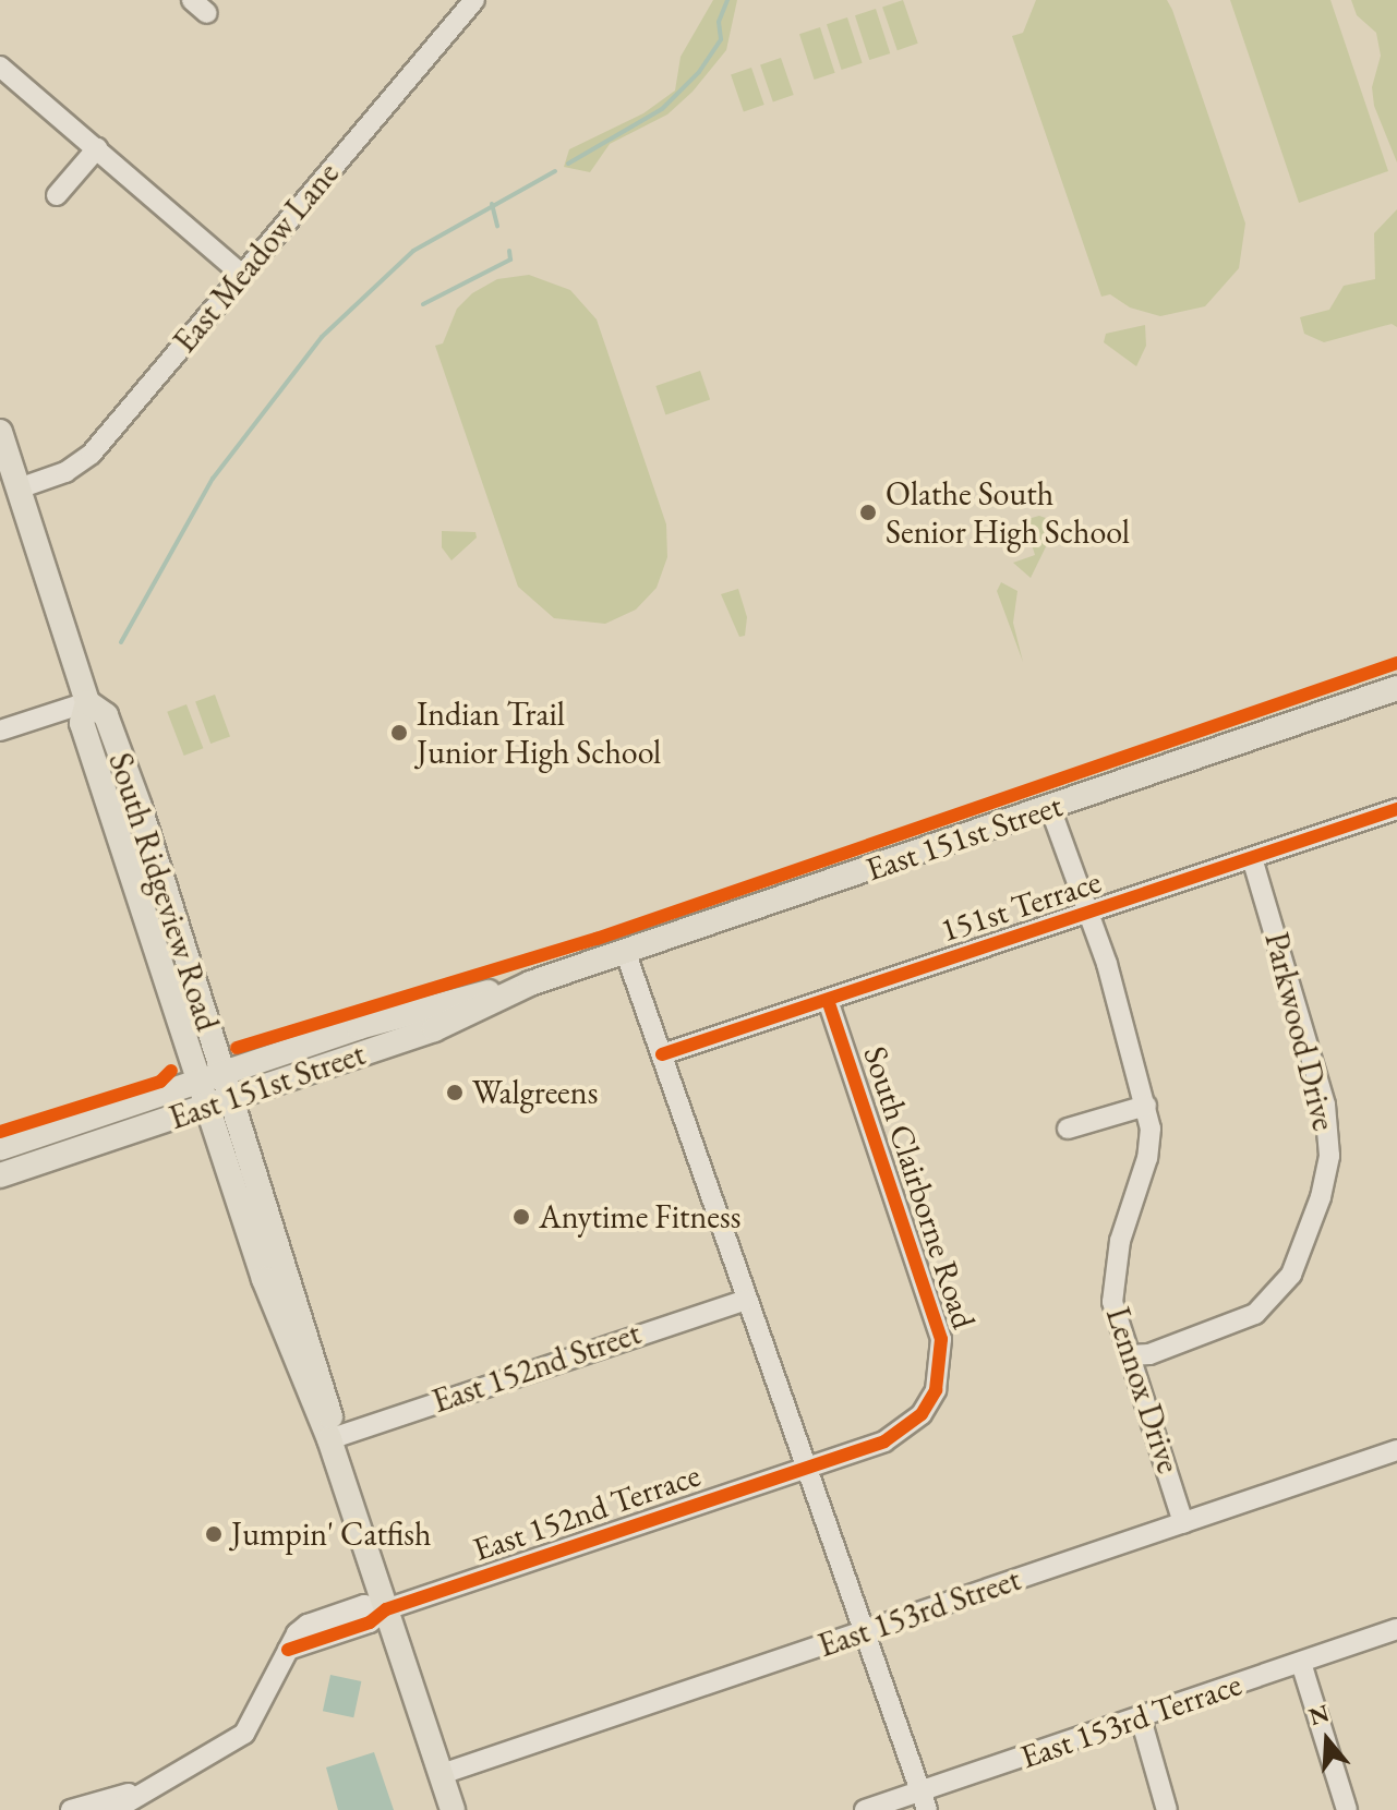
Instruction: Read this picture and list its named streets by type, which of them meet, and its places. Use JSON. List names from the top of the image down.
{
  "streets": {
    "main road": ["East 151st Street", "South Ridgeview Road"],
    "street": [
      "East Meadow Lane",
      "151st Terrace",
      "Parkwood Drive",
      "South Clairborne Road",
      "East 152nd Street",
      "Lennox Drive",
      "East 152nd Terrace",
      "East 153rd Street",
      "East 153rd Terrace"
    ]
  },
  "crossings": [
    ["East Meadow Lane", "South Ridgeview Road"],
    ["East 151st Street", "South Ridgeview Road"],
    ["East 151st Street", "Lennox Drive"],
    ["South Ridgeview Road", "East 152nd Street"],
    ["South Ridgeview Road", "East 152nd Terrace"],
    ["South Ridgeview Road", "East 153rd Street"],
    ["151st Terrace", "Parkwood Drive"],
    ["151st Terrace", "South Clairborne Road"],
    ["151st Terrace", "Lennox Drive"],
    ["Parkwood Drive", "Lennox Drive"],
    ["South Clairborne Road", "East 152nd Terrace"],
    ["Lennox Drive", "East 153rd Street"]
  ],
  "places": [
    "Olathe South Senior High School",
    "Indian Trail Junior High School",
    "Walgreens",
    "Anytime Fitness",
    "Jumpin' Catfish"
  ],
  "north": "top"
}
